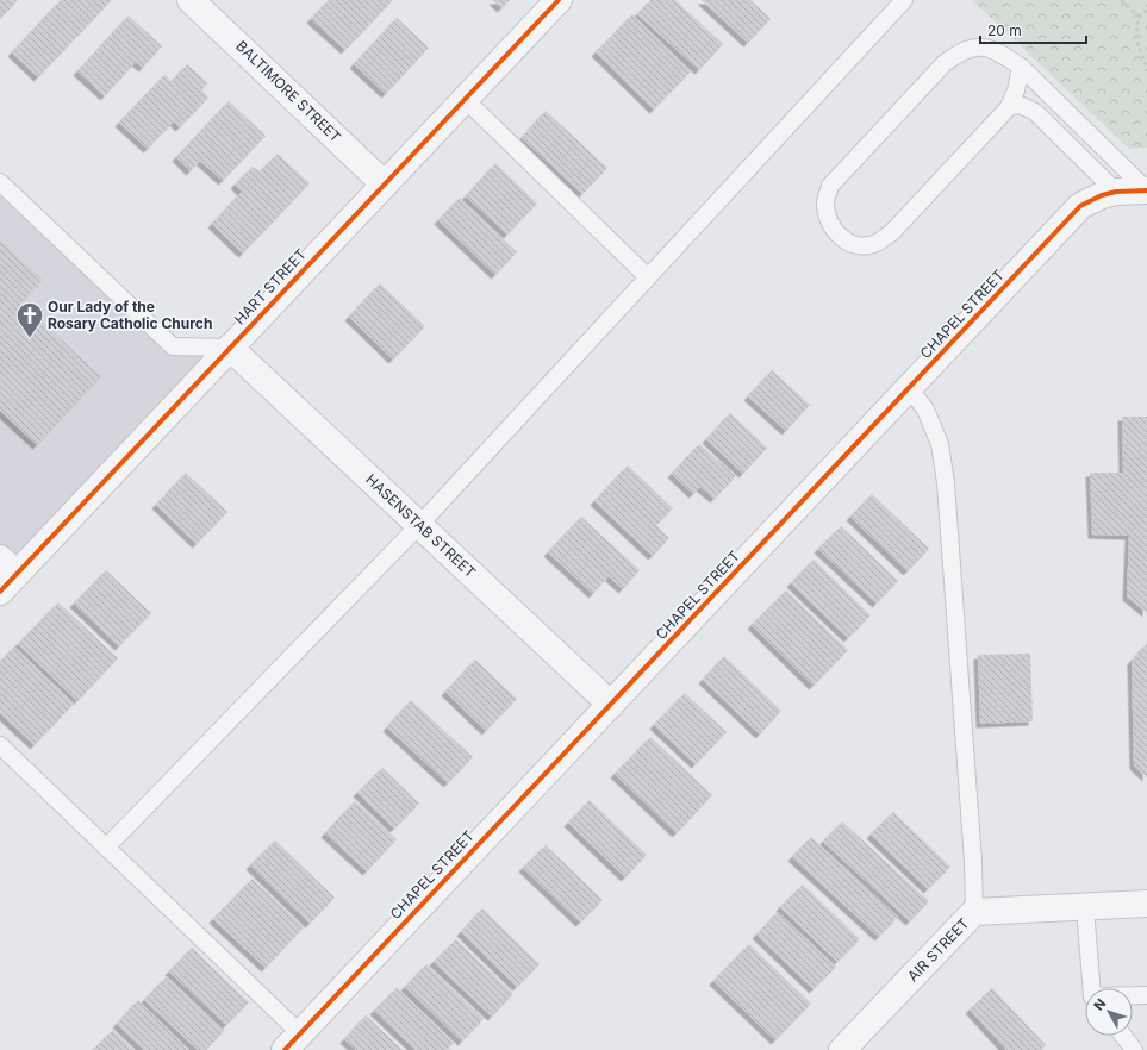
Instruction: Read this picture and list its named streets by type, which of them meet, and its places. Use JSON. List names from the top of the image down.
{
  "streets": {
    "street": [
      "BALTIMORE STREET",
      "HART STREET",
      "CHAPEL STREET",
      "HASENSTAB STREET",
      "AIR STREET"
    ]
  },
  "crossings": [
    ["BALTIMORE STREET", "HART STREET"],
    ["HART STREET", "HASENSTAB STREET"],
    ["CHAPEL STREET", "HASENSTAB STREET"]
  ],
  "places": {
    "church": ["Our Lady of the Rosary Catholic Church"]
  },
  "scale_bar": "20 m",
  "north": "top left"
}
